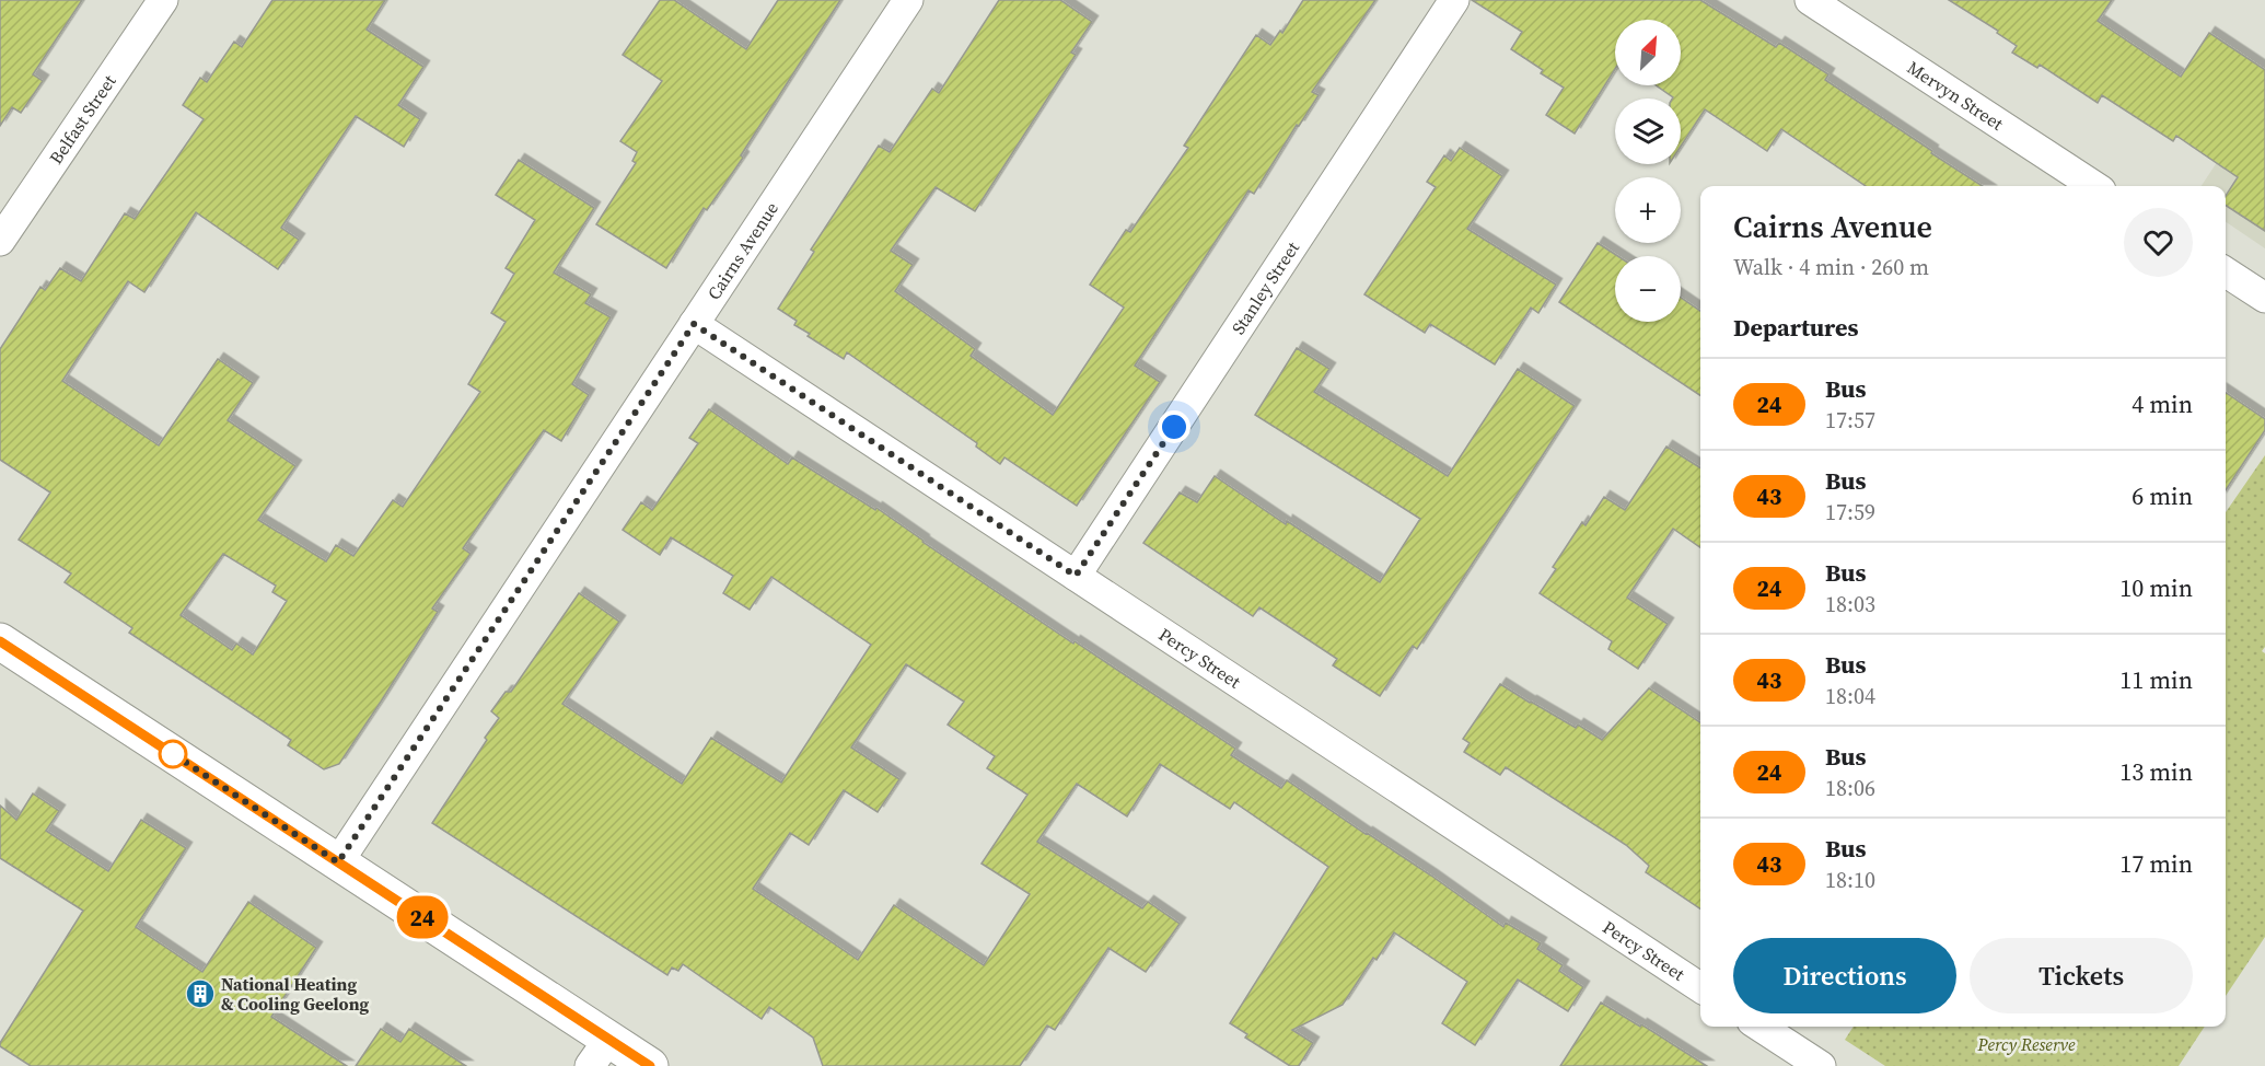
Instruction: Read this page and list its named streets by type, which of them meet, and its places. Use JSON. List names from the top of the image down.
{
  "streets": {
    "street": [
      "Mervyn Street",
      "Belfast Street",
      "Cairns Avenue",
      "Stanley Street",
      "Percy Street"
    ]
  },
  "crossings": [
    ["Cairns Avenue", "Percy Street"],
    ["Stanley Street", "Percy Street"]
  ],
  "parks": ["Percy Reserve"],
  "places": {
    "building": ["National Heating & Cooling Geelong"]
  },
  "lines": ["bus line 24"],
  "north": "top right",
  "page": {
    "on_map": "24",
    "map_buttons": ["+", "−"],
    "heading": [
      ["Cairns Avenue", "Walk · 4 min · 260 m"],
      "Departures"
    ],
    "list": [
      {
        "mark": "24",
        "name": "Bus",
        "note": "17:57",
        "value": "4 min"
      },
      {
        "mark": "43",
        "name": "Bus",
        "note": "17:59",
        "value": "6 min"
      },
      {
        "mark": "24",
        "name": "Bus",
        "note": "18:03",
        "value": "10 min"
      },
      {
        "mark": "43",
        "name": "Bus",
        "note": "18:04",
        "value": "11 min"
      },
      {
        "mark": "24",
        "name": "Bus",
        "note": "18:06",
        "value": "13 min"
      },
      {
        "mark": "43",
        "name": "Bus",
        "note": "18:10",
        "value": "17 min"
      }
    ],
    "buttons": ["Directions", "Tickets"]
  }
}
